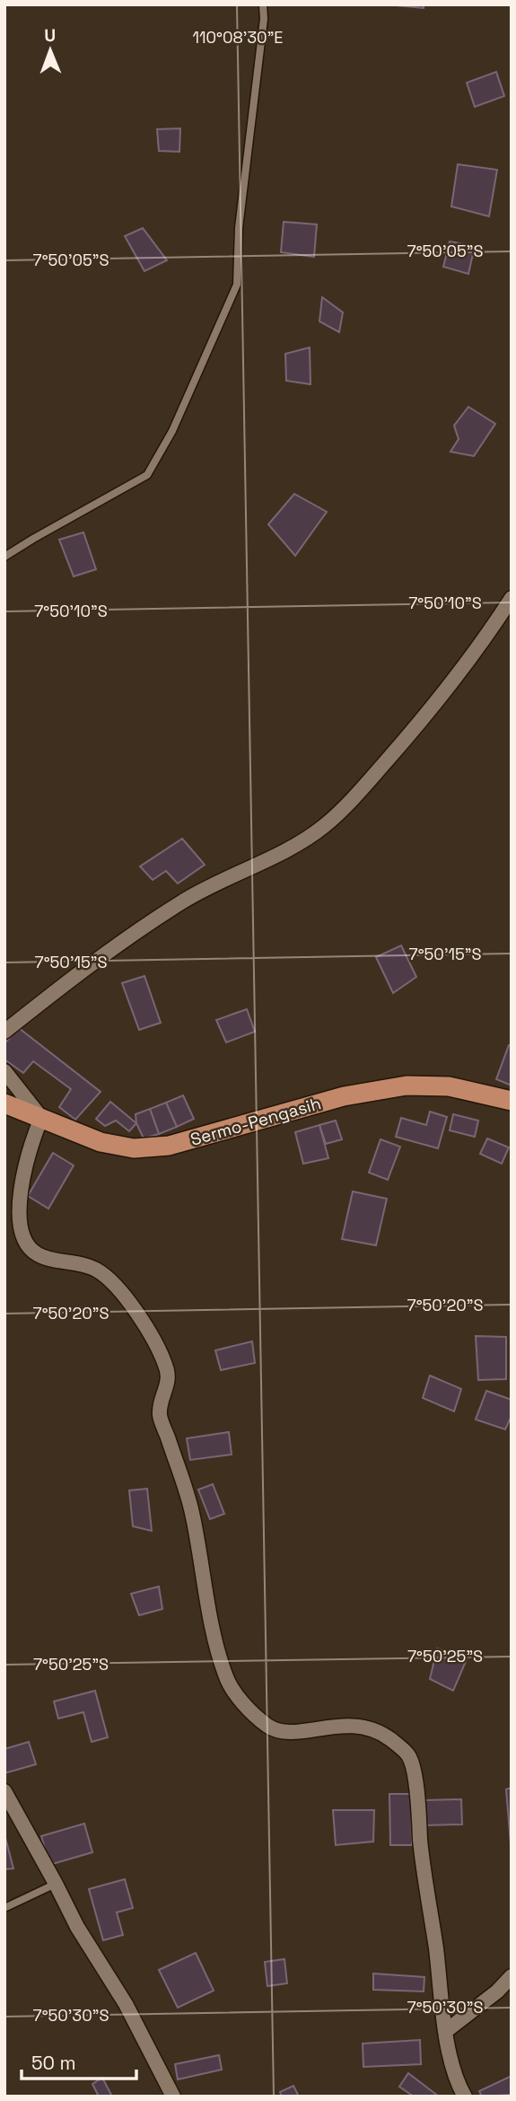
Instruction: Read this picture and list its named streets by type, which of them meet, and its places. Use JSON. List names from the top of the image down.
{
  "streets": {
    "main road": ["Sermo-Pengasih"]
  },
  "scale_bar": "50 m",
  "north": "top",
  "coordinates": [
    "110°08'30\"E",
    "7°50'05\"S",
    "7°50'10\"S",
    "7°50'15\"S",
    "7°50'20\"S",
    "7°50'25\"S",
    "7°50'30\"S"
  ]
}
